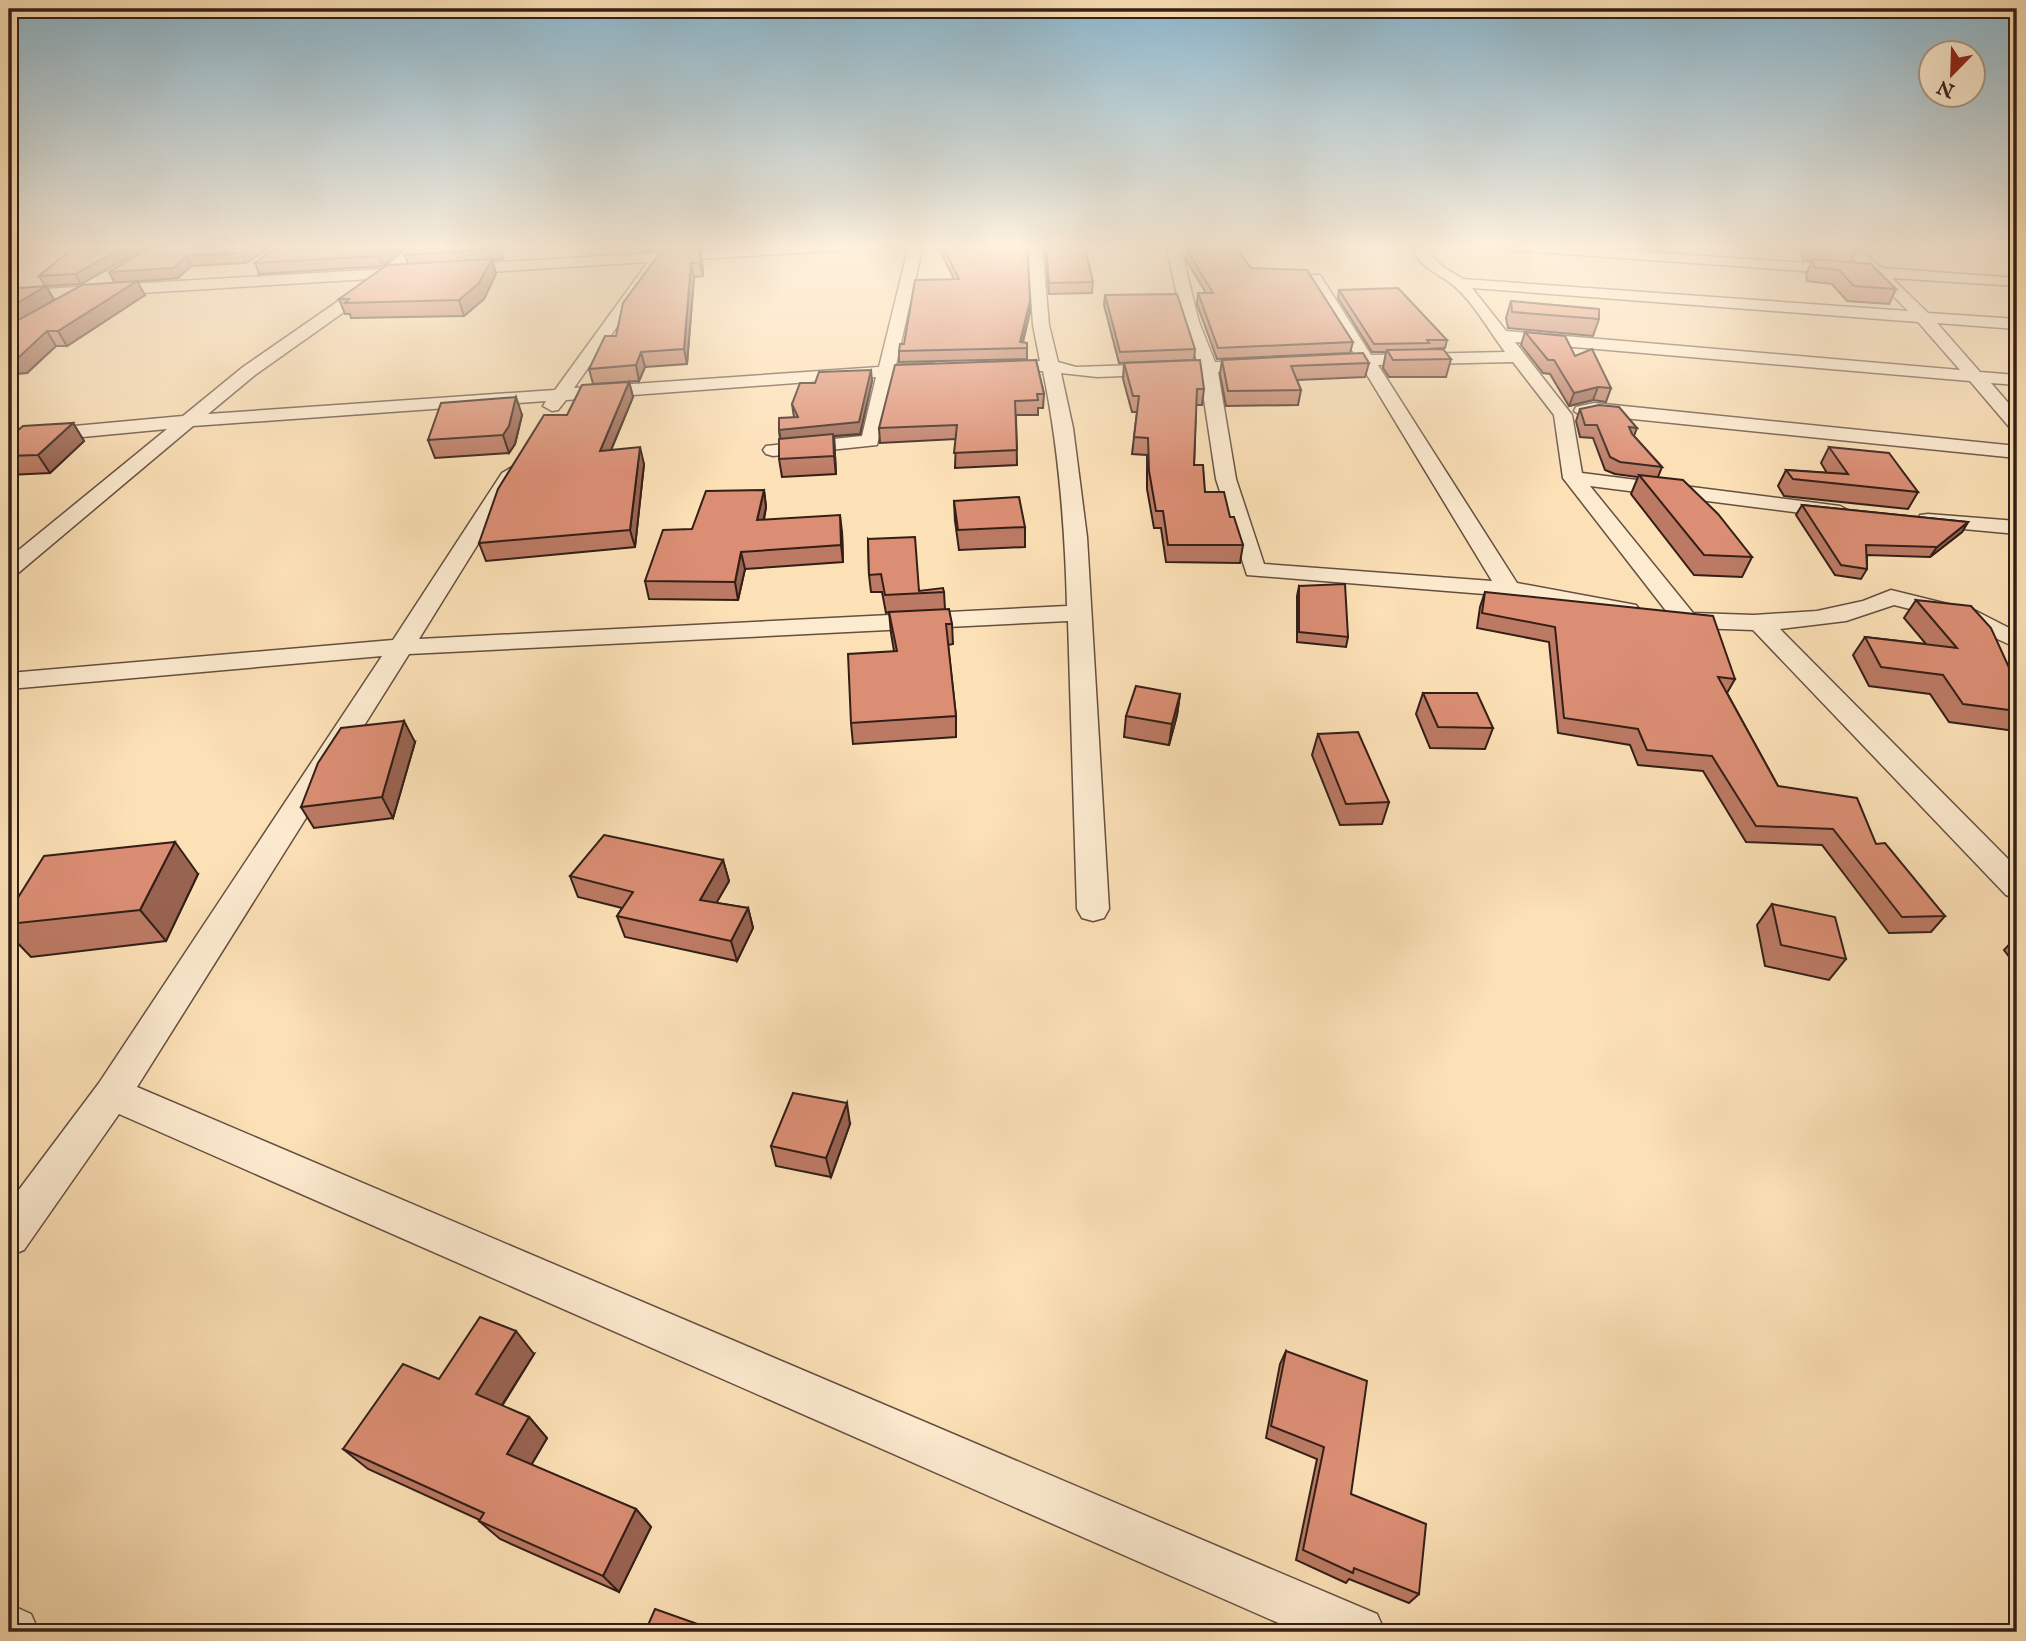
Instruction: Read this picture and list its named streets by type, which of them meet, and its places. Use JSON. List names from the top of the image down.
{
  "north": "bottom left"
}
